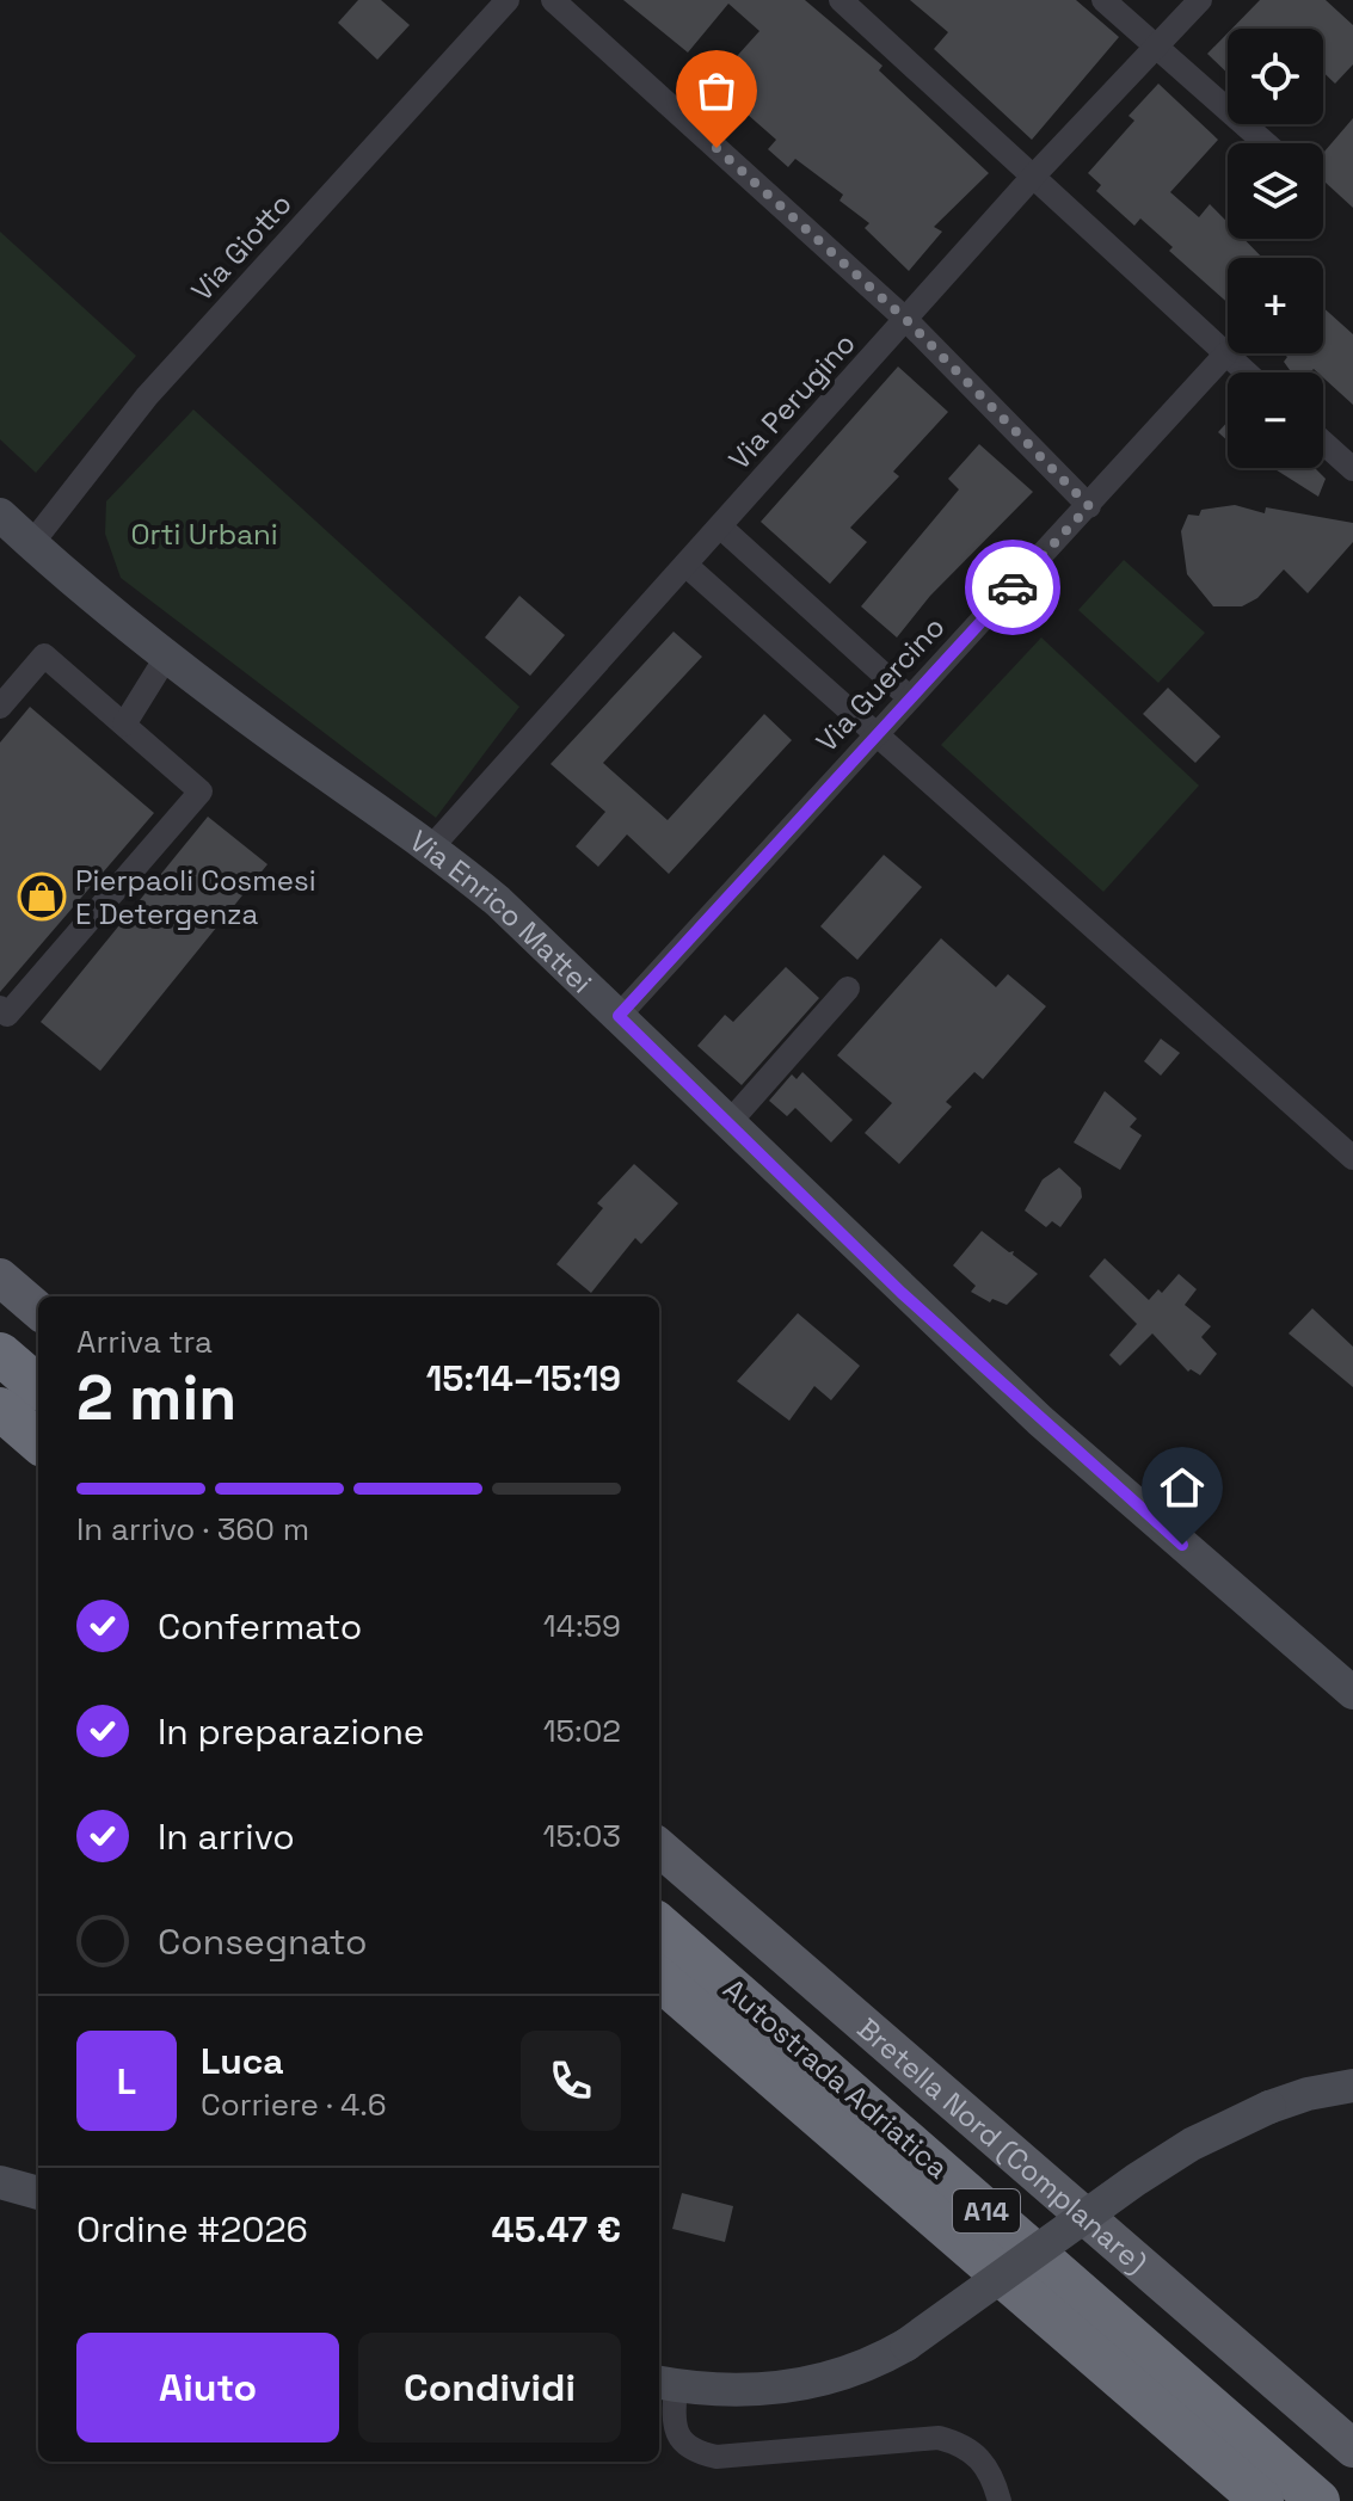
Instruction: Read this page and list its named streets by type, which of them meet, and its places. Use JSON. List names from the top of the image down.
{
  "streets": {
    "highway": ["Autostrada Adriatica", "A14"],
    "main road": ["Bretella Nord (Complanare)"],
    "street": [
      "Via Giotto",
      "Via Perugino",
      "Via Guercino",
      "Via Enrico Mattei"
    ]
  },
  "crossings": [
    ["Via Giotto", "Via Enrico Mattei"],
    ["Via Perugino", "Via Enrico Mattei"],
    ["Via Guercino", "Via Enrico Mattei"]
  ],
  "parks": ["Orti Urbani"],
  "places": {
    "shop": ["Pierpaoli Cosmesi E Detergenza"]
  },
  "page": {
    "map_buttons": ["+", "−"],
    "heading": ["2 min", "Arriva tra", "15:14–15:19"],
    "panel": [
      "Luca",
      "Corriere · 4.6",
      "Ordine #2026",
      "45.47 €"
    ],
    "bar": "In arrivo · 360 m",
    "list": [
      ["Confermato", "14:59"],
      ["In preparazione", "15:02"],
      ["In arrivo", "15:03"],
      "Consegnato"
    ],
    "round": "L",
    "buttons": ["Aiuto", "Condividi"]
  }
}
